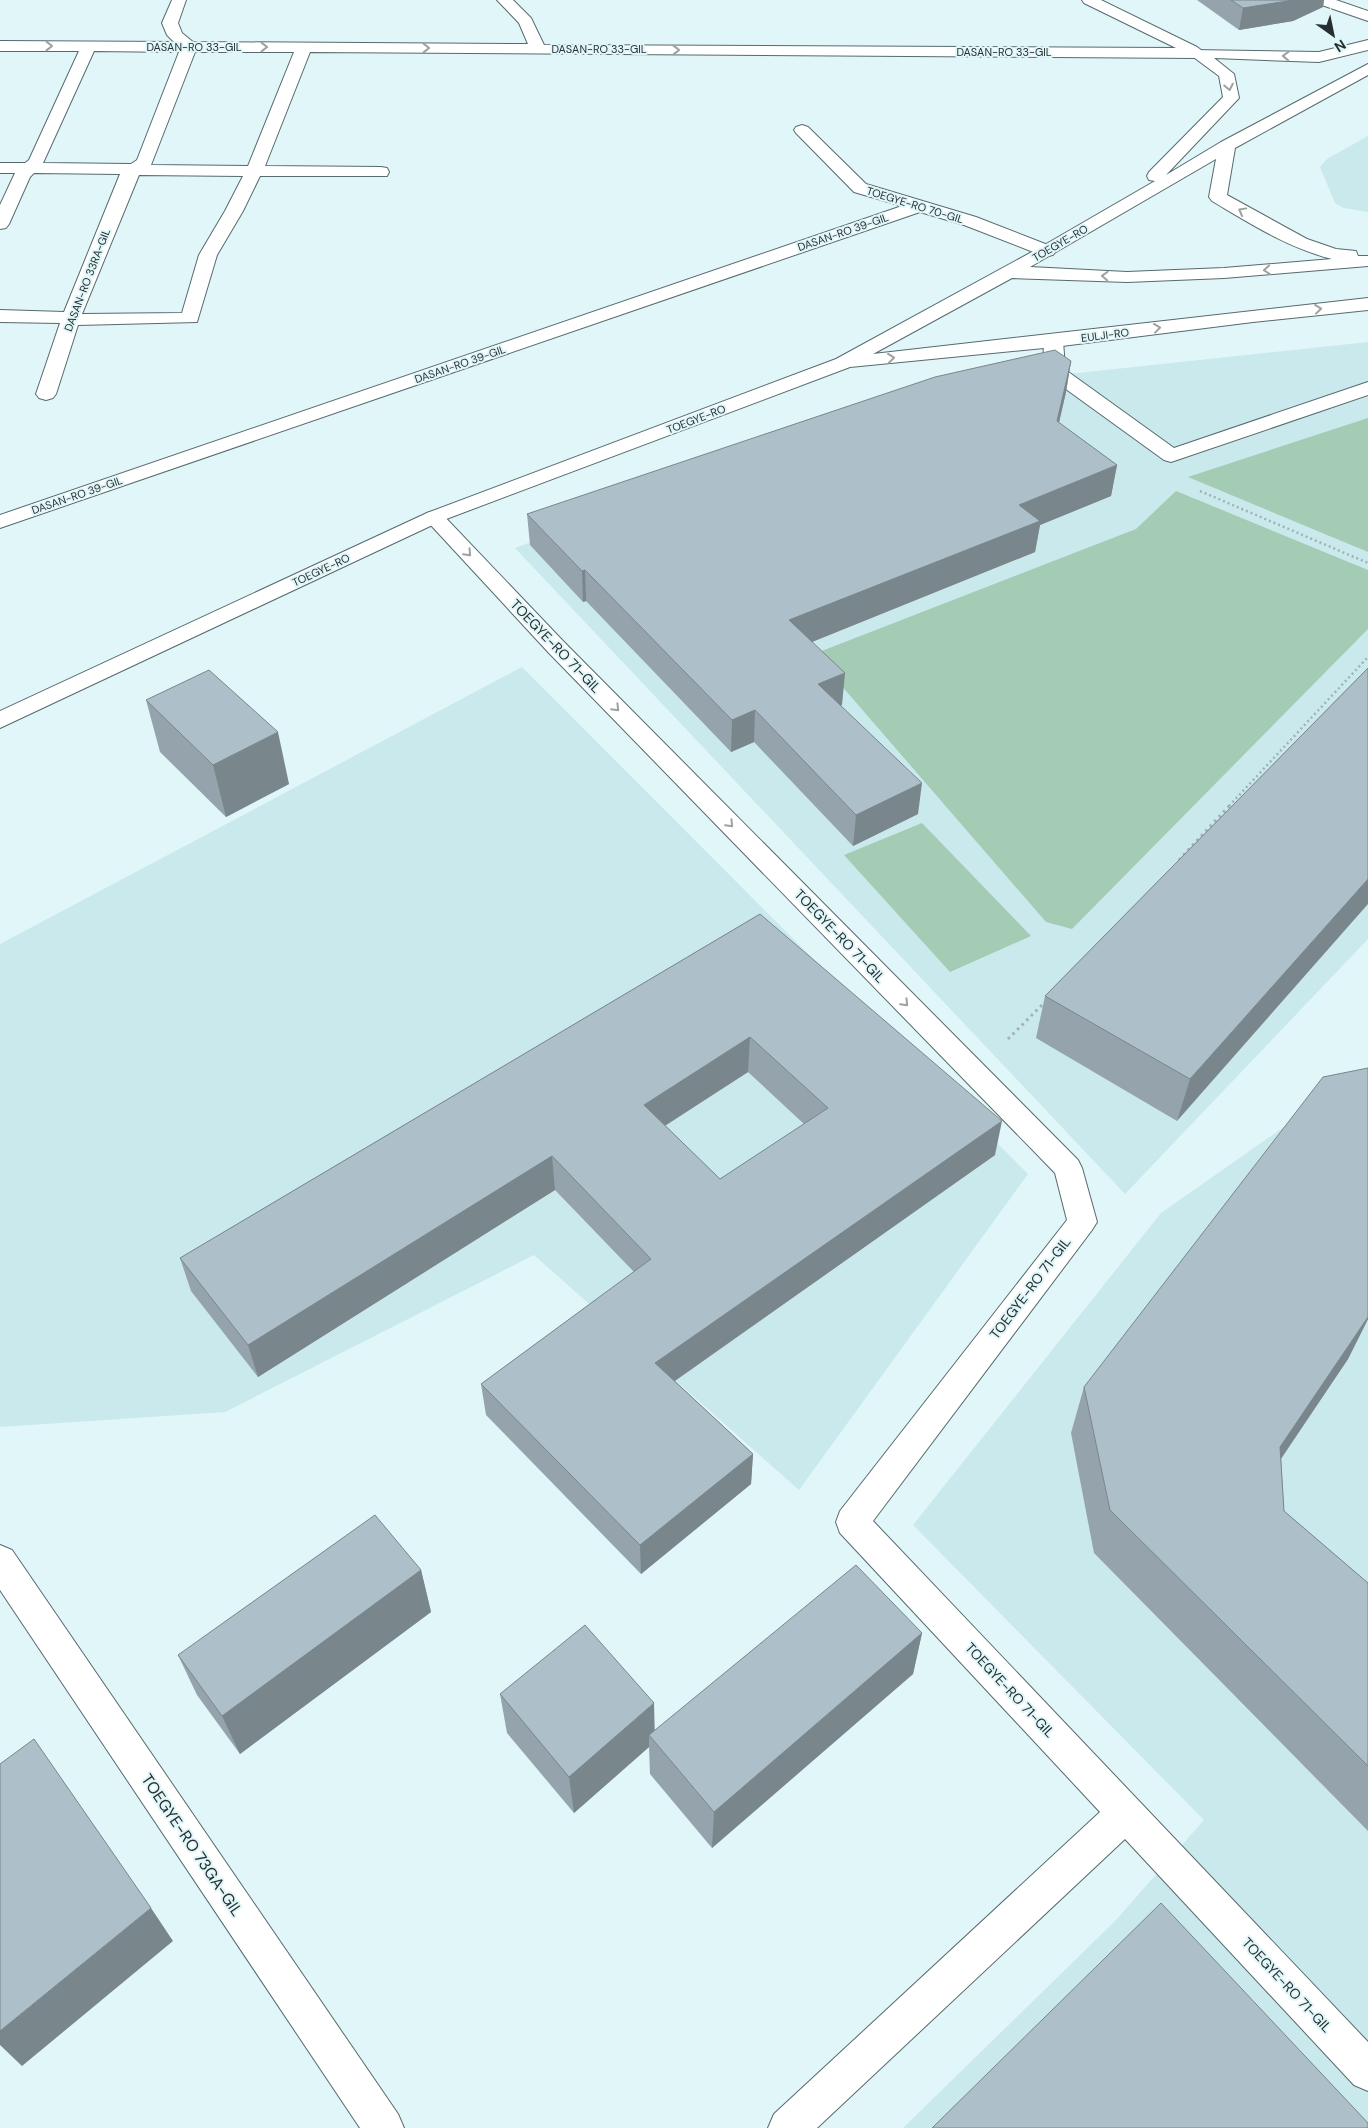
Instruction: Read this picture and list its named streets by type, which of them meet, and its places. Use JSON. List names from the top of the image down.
{
  "streets": {
    "street": [
      "DASAN-RO 33-GIL",
      "TOEGYE-RO 70-GIL",
      "DASAN-RO 39-GIL",
      "TOEGYE-RO",
      "DASAN-RO 33RA-GIL",
      "EULJI-RO",
      "TOEGYE-RO 71-GIL",
      "TOEGYE-RO 73GA-GIL"
    ]
  },
  "crossings": [
    ["DASAN-RO 33-GIL", "DASAN-RO 33RA-GIL"],
    ["TOEGYE-RO 70-GIL", "DASAN-RO 39-GIL"],
    ["TOEGYE-RO 70-GIL", "TOEGYE-RO"],
    ["TOEGYE-RO", "EULJI-RO"],
    ["TOEGYE-RO", "TOEGYE-RO 71-GIL"]
  ],
  "one_way": ["TOEGYE-RO 71-GIL"],
  "north": "bottom right"
}
